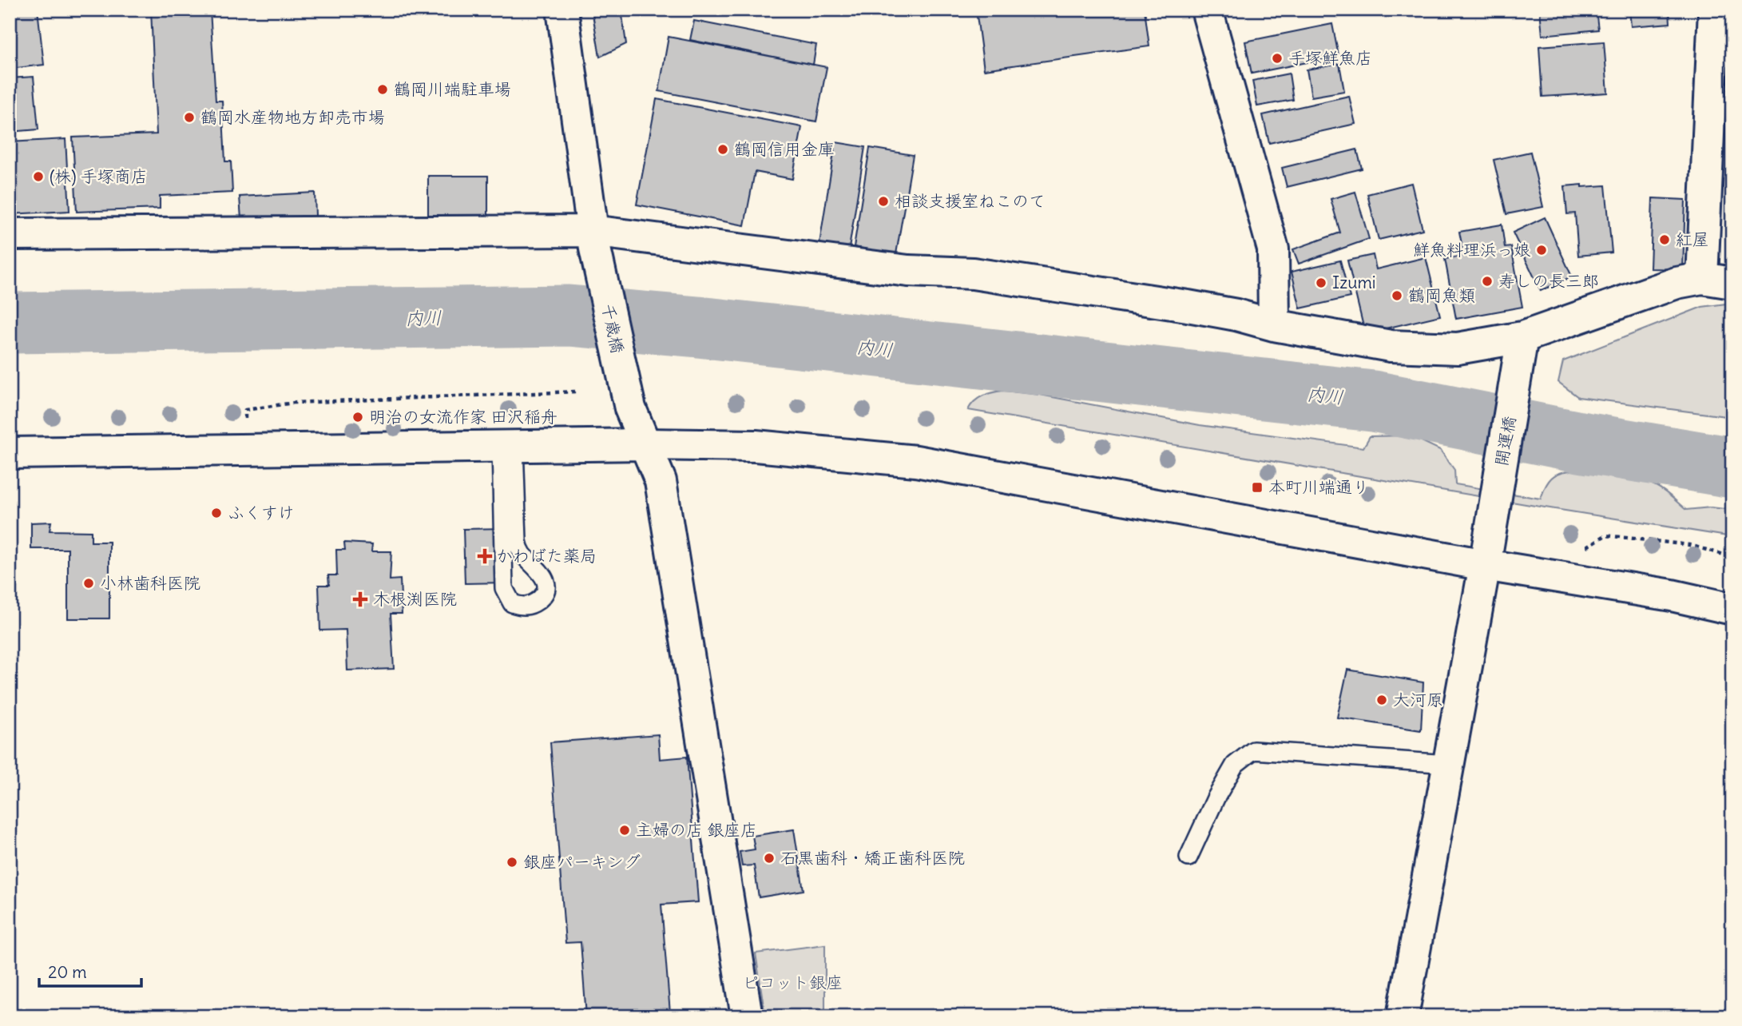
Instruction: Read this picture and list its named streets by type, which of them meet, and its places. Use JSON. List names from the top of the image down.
{
  "streets": {
    "street": ["千歳橋", "開運橋"]
  },
  "water": ["内川"],
  "parks": ["ピコット銀座"],
  "places": {
    "other": [
      "手塚鮮魚店",
      "鶴岡川端駐車場",
      "鶴岡水産物地方卸売市場",
      "鶴岡信用金庫",
      "(株) 手塚商店",
      "相談支援室ねこのて",
      "紅屋",
      "鮮魚料理浜っ娘",
      "寿しの長三郎",
      "Izumi",
      "鶴岡魚類",
      "明治の女流作家 田沢稲舟",
      "ふくすけ",
      "小林歯科医院",
      "大河原",
      "主婦の店 銀座店",
      "石黒歯科・矯正歯科医院",
      "銀座パーキング"
    ],
    "transit": ["本町川端通り"],
    "health": ["かわばた薬局", "木根渕医院"]
  },
  "scale_bar": "20 m"
}
